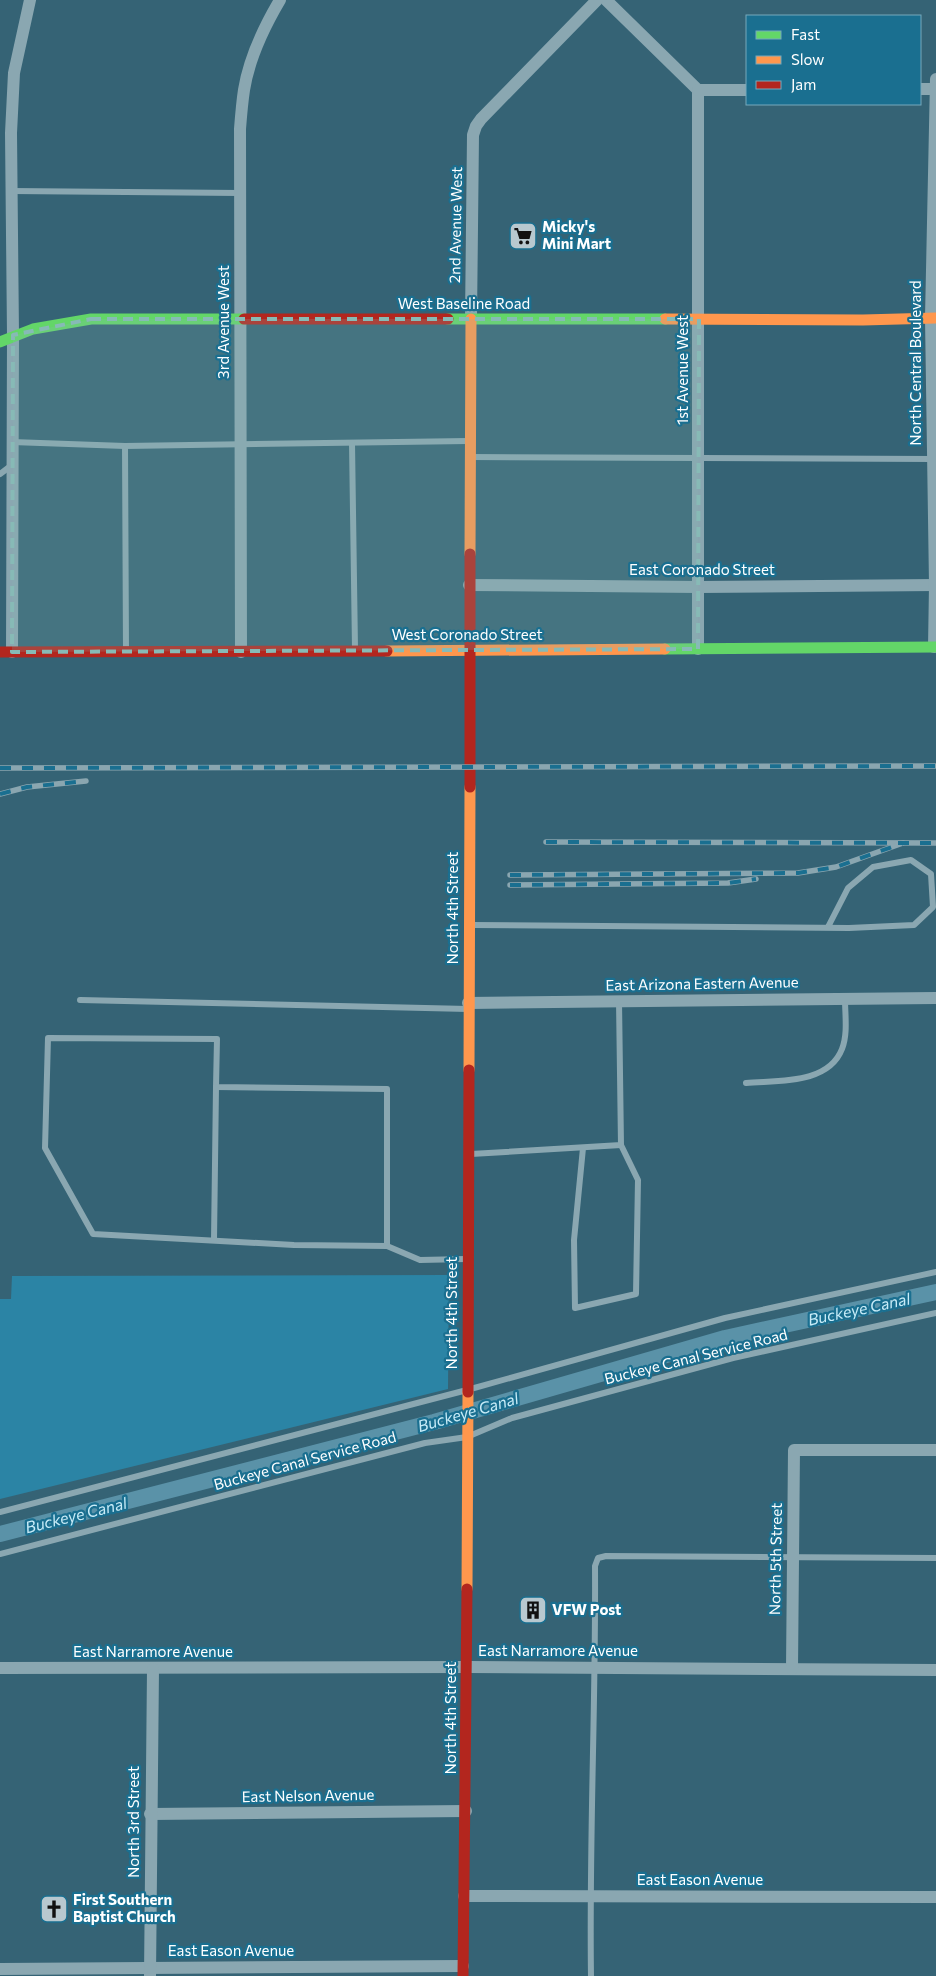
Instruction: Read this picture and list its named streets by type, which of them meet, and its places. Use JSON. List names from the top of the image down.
{
  "streets": {
    "street": [
      "2nd Avenue West",
      "West Baseline Road",
      "3rd Avenue West",
      "North Central Boulevard",
      "1st Avenue West",
      "East Coronado Street",
      "West Coronado Street",
      "North 4th Street",
      "East Arizona Eastern Avenue",
      "North 5th Street",
      "East Narramore Avenue",
      "East Nelson Avenue",
      "North 3rd Street",
      "East Eason Avenue"
    ],
    "lane": ["Buckeye Canal Service Road"]
  },
  "crossings": [
    ["2nd Avenue West", "West Baseline Road"],
    ["2nd Avenue West", "East Coronado Street"],
    ["2nd Avenue West", "West Coronado Street"],
    ["2nd Avenue West", "North 4th Street"],
    ["West Baseline Road", "3rd Avenue West"],
    ["West Baseline Road", "North Central Boulevard"],
    ["West Baseline Road", "1st Avenue West"],
    ["3rd Avenue West", "West Coronado Street"],
    ["North Central Boulevard", "East Coronado Street"],
    ["North Central Boulevard", "West Coronado Street"],
    ["1st Avenue West", "East Coronado Street"],
    ["1st Avenue West", "West Coronado Street"],
    ["West Coronado Street", "North 4th Street"],
    ["North 4th Street", "East Arizona Eastern Avenue"],
    ["North 4th Street", "Buckeye Canal Service Road"],
    ["North 4th Street", "East Narramore Avenue"],
    ["North 4th Street", "East Nelson Avenue"],
    ["North 4th Street", "East Eason Avenue"],
    ["North 5th Street", "East Narramore Avenue"],
    ["East Narramore Avenue", "North 3rd Street"],
    ["East Nelson Avenue", "North 3rd Street"],
    ["North 3rd Street", "East Eason Avenue"]
  ],
  "water": ["Buckeye Canal"],
  "places": {
    "supermarket": ["Micky's Mini Mart"],
    "building": ["VFW Post"],
    "church": ["First Southern Baptist Church"]
  },
  "legend": ["Fast", "Slow", "Jam"]
}
